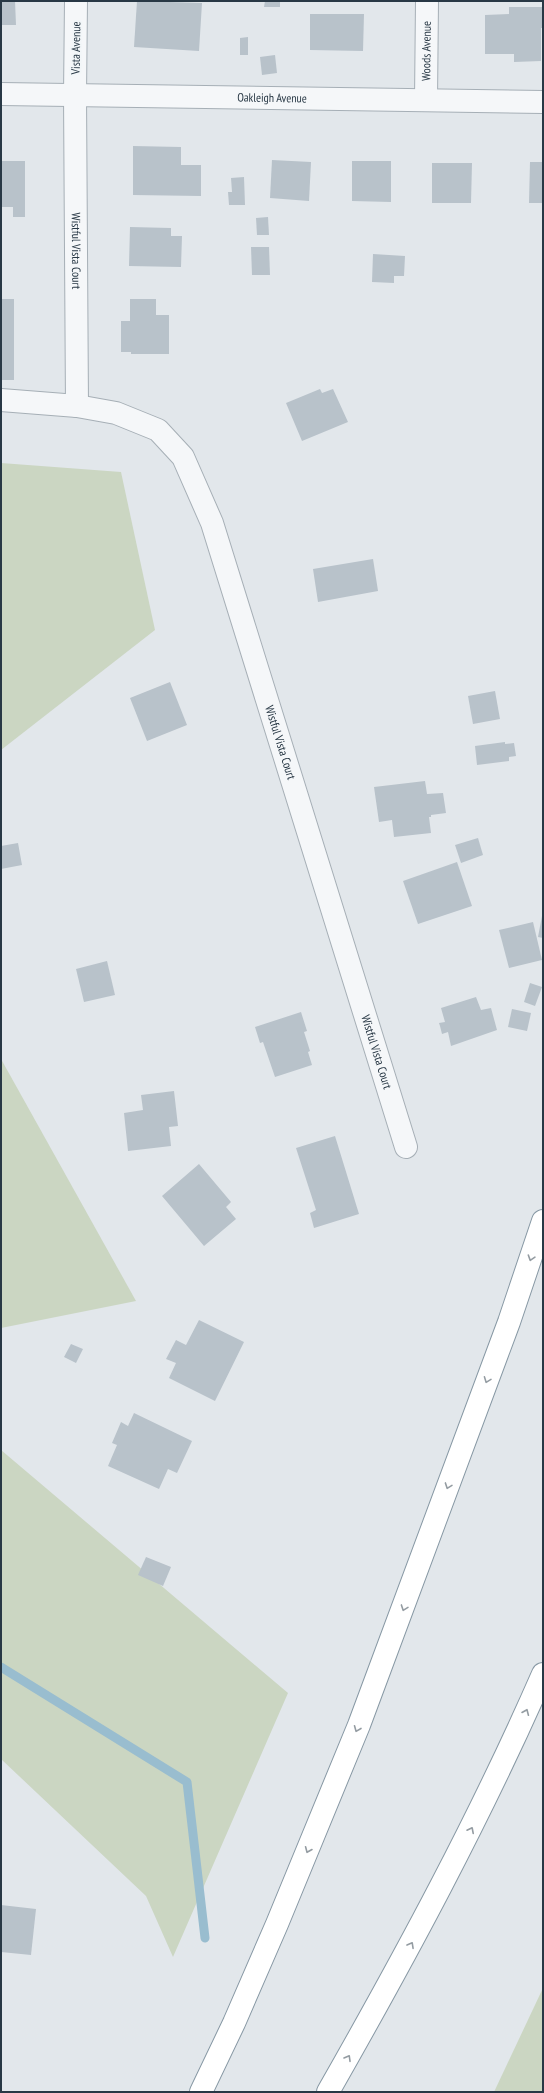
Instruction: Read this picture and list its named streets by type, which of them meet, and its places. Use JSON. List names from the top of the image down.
{
  "streets": {
    "street": [
      "Vista Avenue",
      "Woods Avenue",
      "Oakleigh Avenue",
      "Wistful Vista Court"
    ]
  },
  "crossings": [
    ["Vista Avenue", "Oakleigh Avenue"],
    ["Vista Avenue", "Wistful Vista Court"],
    ["Woods Avenue", "Oakleigh Avenue"],
    ["Oakleigh Avenue", "Wistful Vista Court"]
  ]
}
